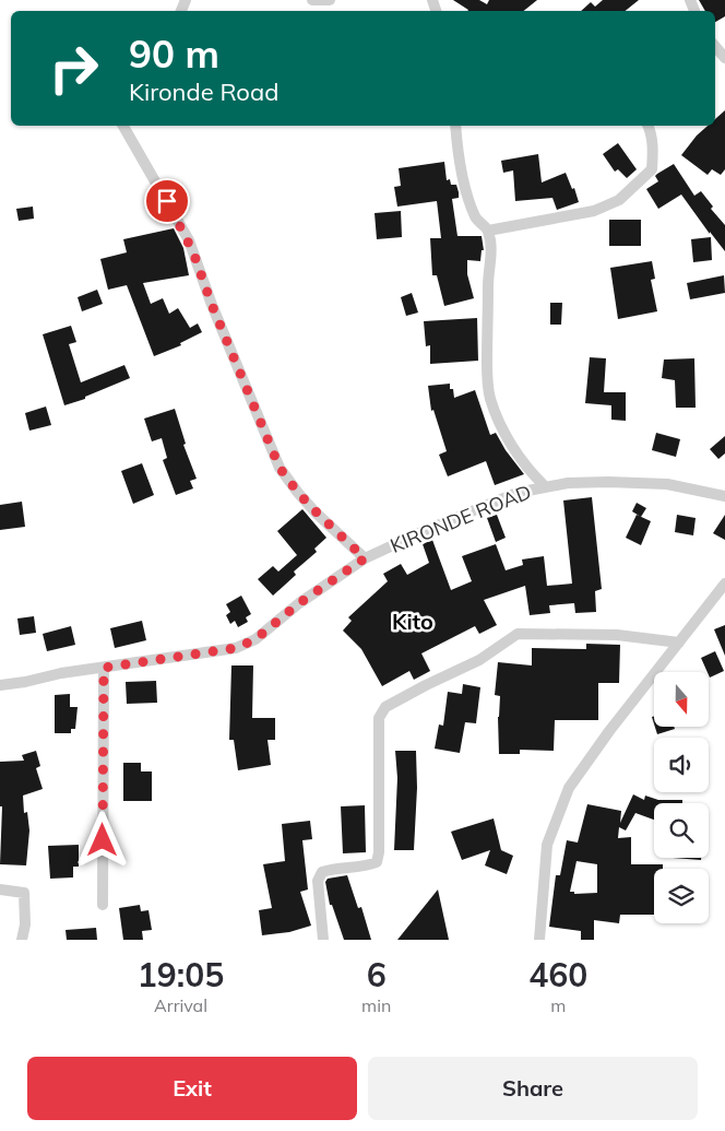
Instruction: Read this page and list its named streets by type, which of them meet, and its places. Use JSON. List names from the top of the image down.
{
  "streets": {
    "street": ["KIRONDE ROAD"]
  },
  "districts": ["Kito"],
  "north": "bottom",
  "page": {
    "turn": ["90 m", "Kironde Road"],
    "eta": [
      "19:05",
      "Arrival",
      "6",
      "min",
      "460",
      "m"
    ],
    "buttons": ["Exit", "Share"]
  }
}
